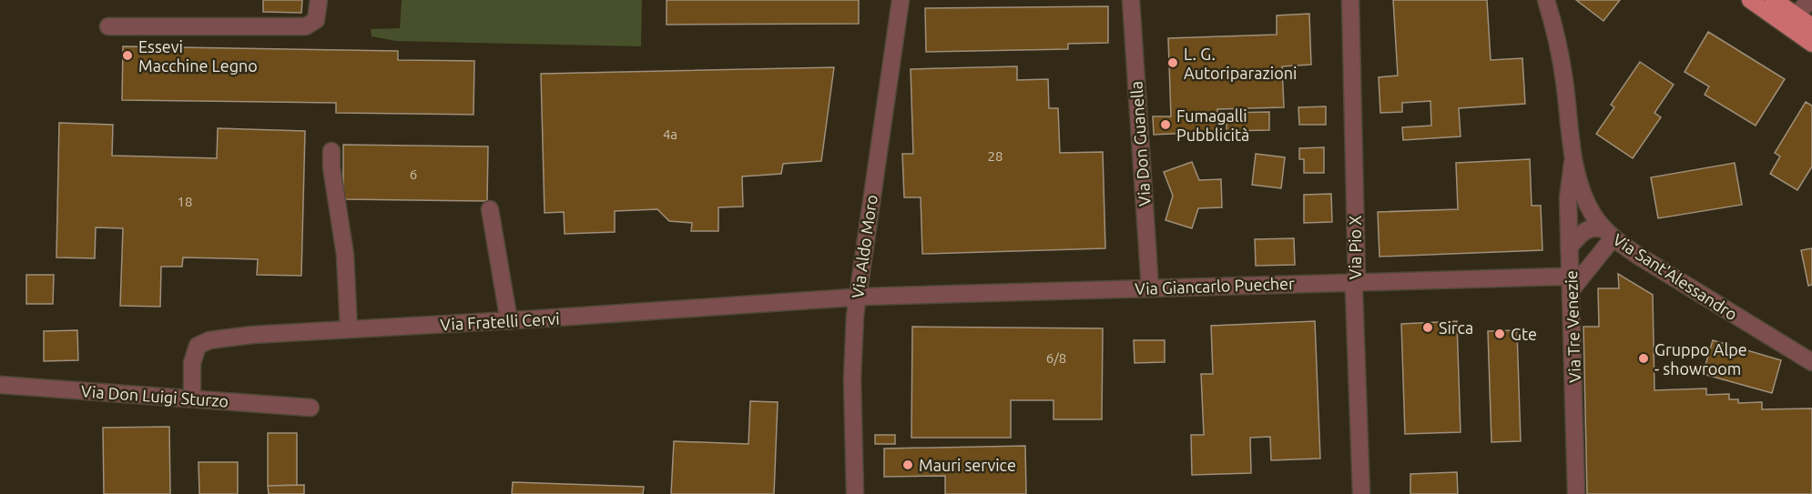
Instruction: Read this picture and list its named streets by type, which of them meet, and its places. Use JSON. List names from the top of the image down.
{
  "streets": {
    "street": [
      "Via Don Guanella",
      "Via Aldo Moro",
      "Via Pio X",
      "Via Sant'Alessandro",
      "Via Giancarlo Puecher",
      "Via Fratelli Cervi",
      "Via Tre Venezie",
      "Via Don Luigi Sturzo"
    ]
  },
  "crossings": [
    ["Via Don Guanella", "Via Giancarlo Puecher"],
    ["Via Aldo Moro", "Via Giancarlo Puecher"],
    ["Via Aldo Moro", "Via Fratelli Cervi"],
    ["Via Pio X", "Via Giancarlo Puecher"],
    ["Via Sant'Alessandro", "Via Tre Venezie"],
    ["Via Giancarlo Puecher", "Via Fratelli Cervi"],
    ["Via Giancarlo Puecher", "Via Tre Venezie"],
    ["Via Fratelli Cervi", "Via Don Luigi Sturzo"]
  ],
  "places": [
    "Essevi Macchine Legno",
    "L. G. Autoriparazioni",
    "Fumagalli Pubblicità",
    "Sirca",
    "Gte",
    "Gruppo Alpe - showroom",
    "Mauri service"
  ],
  "house_numbers": [
    "4a",
    "28",
    "6",
    "18",
    "6/8"
  ]
}
